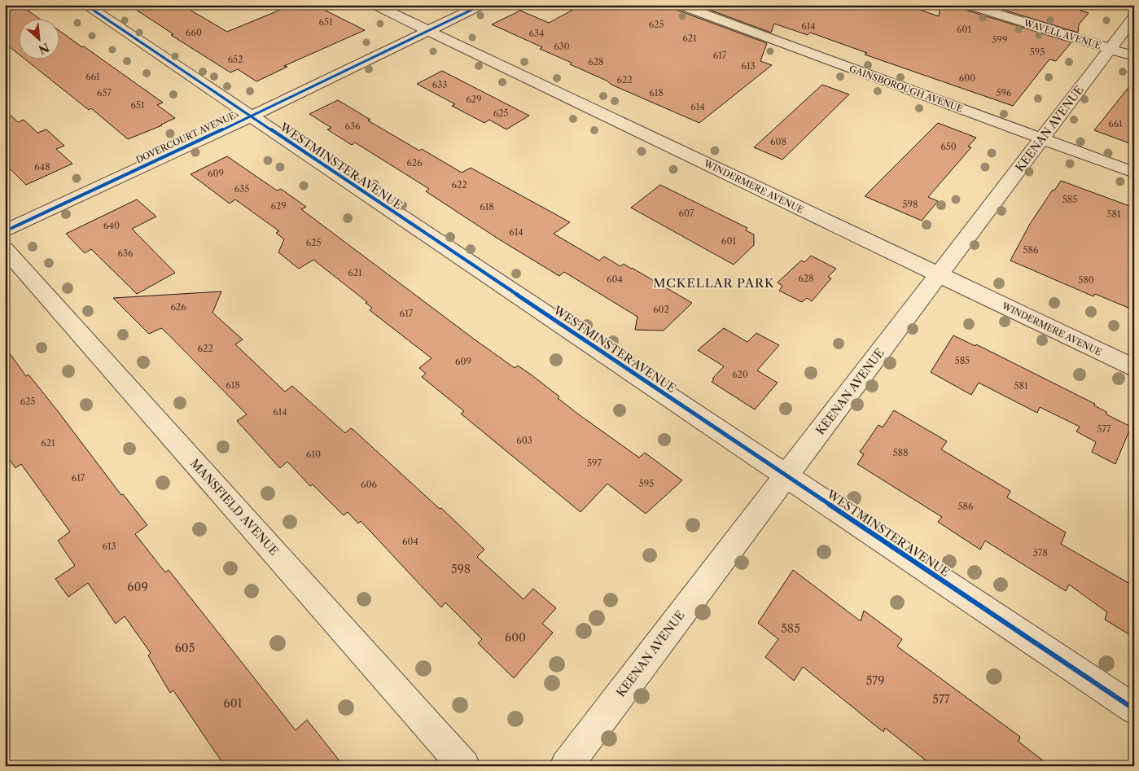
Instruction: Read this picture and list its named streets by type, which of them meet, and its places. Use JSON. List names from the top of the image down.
{
  "streets": {
    "street": [
      "WAVELL AVENUE",
      "GAINSBOROUGH AVENUE",
      "KEENAN AVENUE",
      "DOVERCOURT AVENUE",
      "WESTMINSTER AVENUE",
      "WINDERMERE AVENUE",
      "MANSFIELD AVENUE"
    ]
  },
  "crossings": [
    ["WAVELL AVENUE", "KEENAN AVENUE"],
    ["GAINSBOROUGH AVENUE", "KEENAN AVENUE"],
    ["KEENAN AVENUE", "WESTMINSTER AVENUE"],
    ["KEENAN AVENUE", "WINDERMERE AVENUE"],
    ["DOVERCOURT AVENUE", "WESTMINSTER AVENUE"],
    ["DOVERCOURT AVENUE", "WINDERMERE AVENUE"]
  ],
  "districts": ["MCKELLAR PARK"],
  "house_numbers": [
    "651",
    "625",
    "614",
    "601",
    "660",
    "634",
    "621",
    "599",
    "630",
    "595",
    "617",
    "652",
    "628",
    "613",
    "661",
    "600",
    "622",
    "633",
    "657",
    "618",
    "596",
    "629",
    "651",
    "614",
    "625",
    "661",
    "636",
    "608",
    "650",
    "626",
    "648",
    "609",
    "622",
    "635",
    "585",
    "598",
    "629",
    "618",
    "607",
    "581",
    "640",
    "614",
    "601",
    "625",
    "586",
    "636",
    "621",
    "628",
    "604",
    "580",
    "626",
    "602",
    "617",
    "622",
    "585",
    "609",
    "620",
    "618",
    "581",
    "625",
    "614",
    "577",
    "603",
    "621",
    "588",
    "610",
    "597",
    "617",
    "595",
    "606",
    "586",
    "604",
    "613",
    "578",
    "598",
    "609",
    "585",
    "600",
    "605",
    "579",
    "577",
    "601"
  ],
  "north": "bottom right"
}
